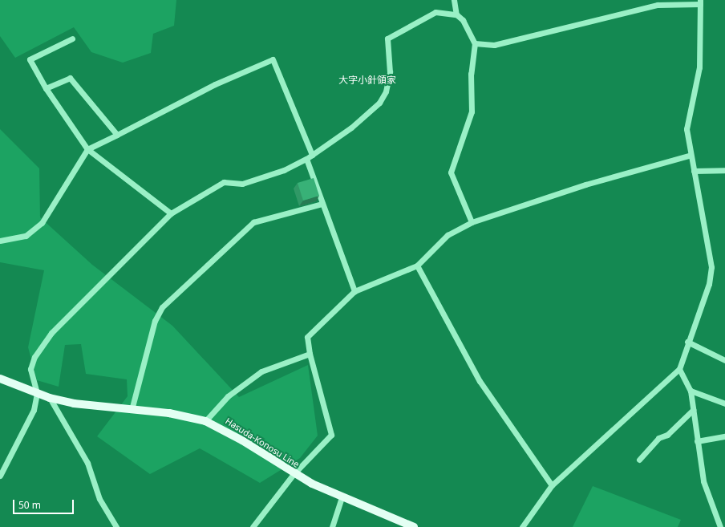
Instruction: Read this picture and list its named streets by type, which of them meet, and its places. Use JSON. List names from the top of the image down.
{
  "streets": {
    "main road": ["Hasuda-Konosu Line"]
  },
  "districts": ["大字小針領家"],
  "scale_bar": "50 m"
}
